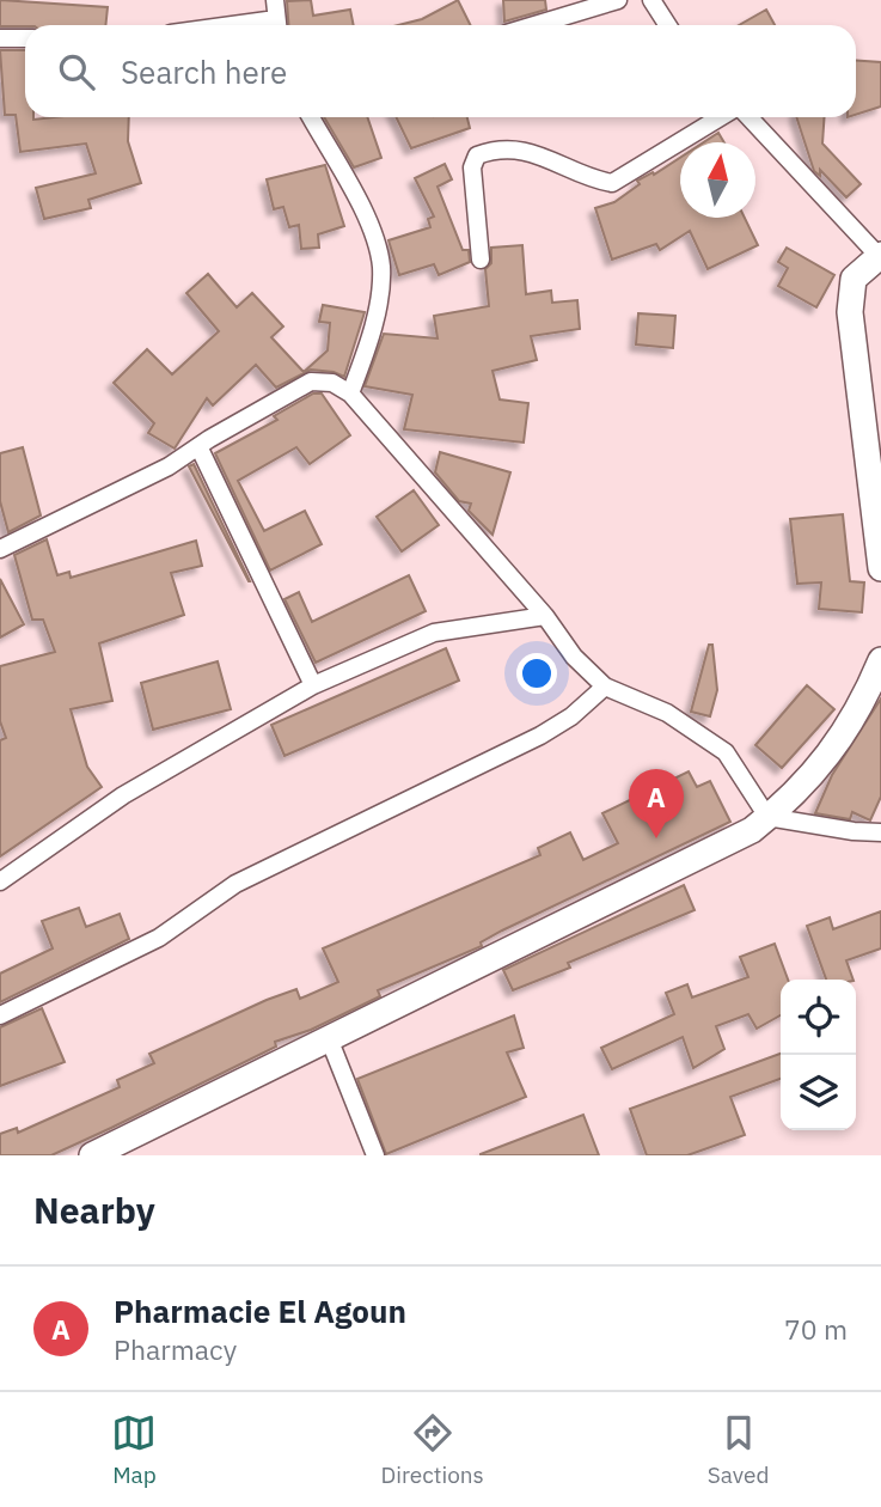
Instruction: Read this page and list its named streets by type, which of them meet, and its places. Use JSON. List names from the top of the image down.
{
  "north": "top",
  "page": {
    "search": "Search here",
    "pins": "A",
    "heading": "Nearby",
    "list": [
      {
        "mark": "A",
        "name": "Pharmacie El Agoun",
        "note": "Pharmacy",
        "value": "70 m"
      }
    ],
    "nav": ["Map", "Directions", "Saved"]
  }
}
